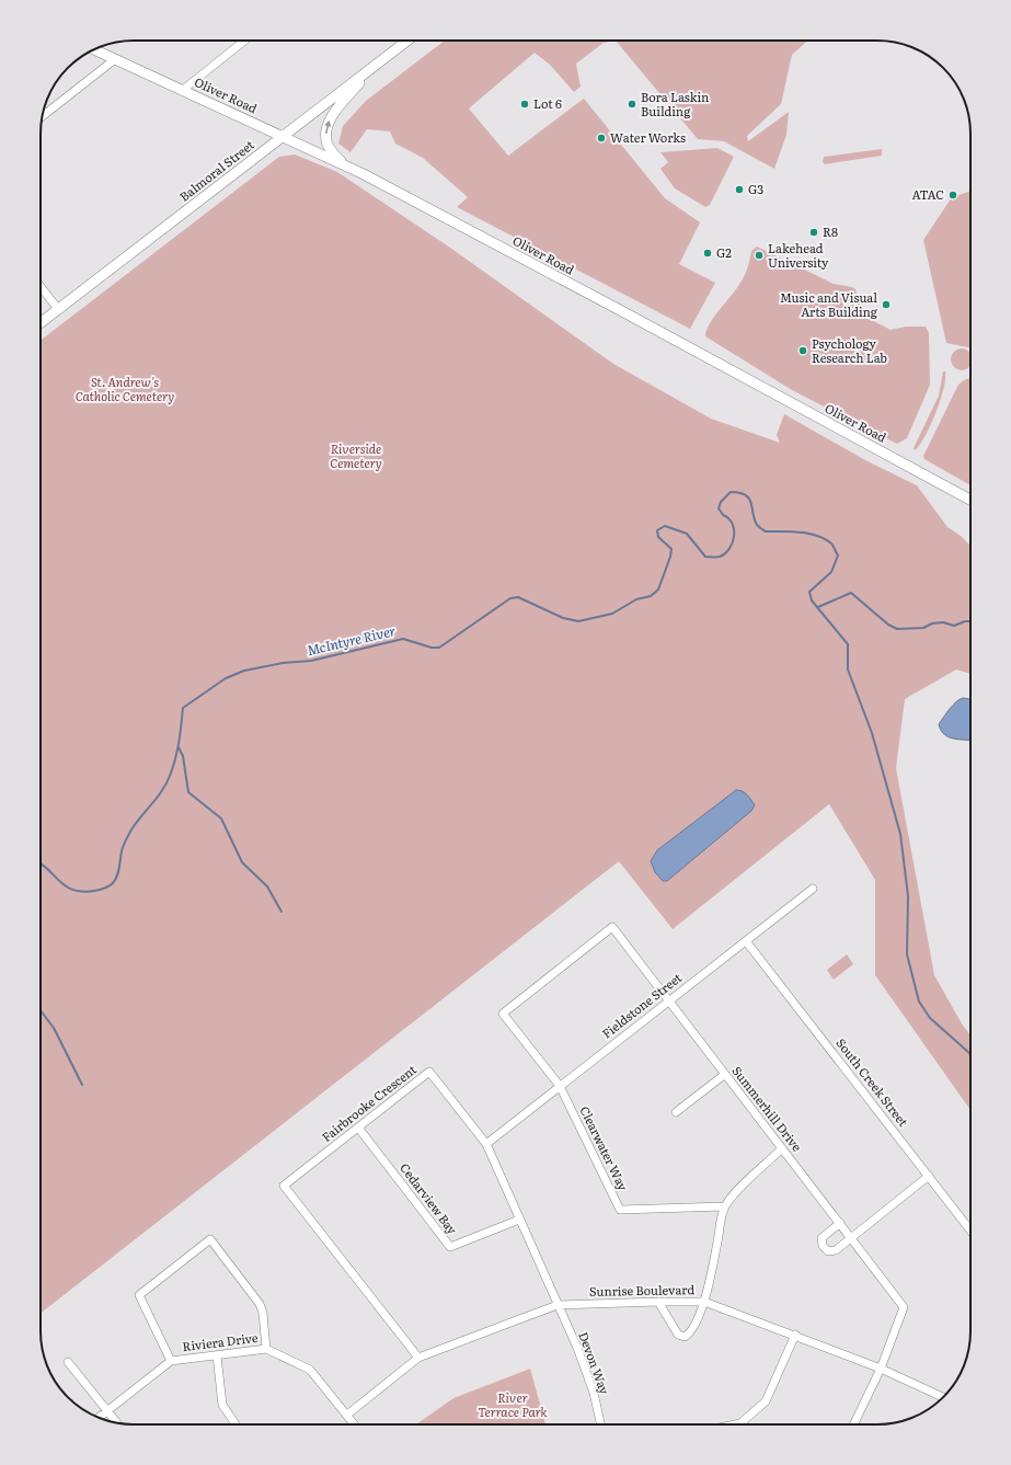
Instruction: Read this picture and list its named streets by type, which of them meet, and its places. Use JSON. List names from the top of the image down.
{
  "streets": {
    "main road": ["Oliver Road", "Balmoral Street"],
    "street": [
      "Fieldstone Street",
      "South Creek Street",
      "Fairbrooke Crescent",
      "Summerhill Drive",
      "Clearwater Way",
      "Cedarview Bay",
      "Sunrise Boulevard",
      "Riviera Drive",
      "Devon Way"
    ]
  },
  "crossings": [
    ["Oliver Road", "Balmoral Street"],
    ["Fieldstone Street", "South Creek Street"],
    ["Fieldstone Street", "Fairbrooke Crescent"],
    ["Fieldstone Street", "Summerhill Drive"],
    ["Fieldstone Street", "Clearwater Way"],
    ["Fairbrooke Crescent", "Cedarview Bay"],
    ["Fairbrooke Crescent", "Sunrise Boulevard"],
    ["Fairbrooke Crescent", "Devon Way"],
    ["Summerhill Drive", "Clearwater Way"],
    ["Summerhill Drive", "Sunrise Boulevard"],
    ["Sunrise Boulevard", "Riviera Drive"],
    ["Sunrise Boulevard", "Devon Way"]
  ],
  "water": ["McIntyre River"],
  "parks": ["St. Andrew's Catholic Cemetery", "Riverside Cemetery", "River Terrace Park"],
  "places": [
    "Lot 6",
    "Bora Laskin Building",
    "Water Works",
    "G3",
    "ATAC",
    "R8",
    "G2",
    "Lakehead University",
    "Music and Visual Arts Building",
    "Psychology Research Lab"
  ]
}
